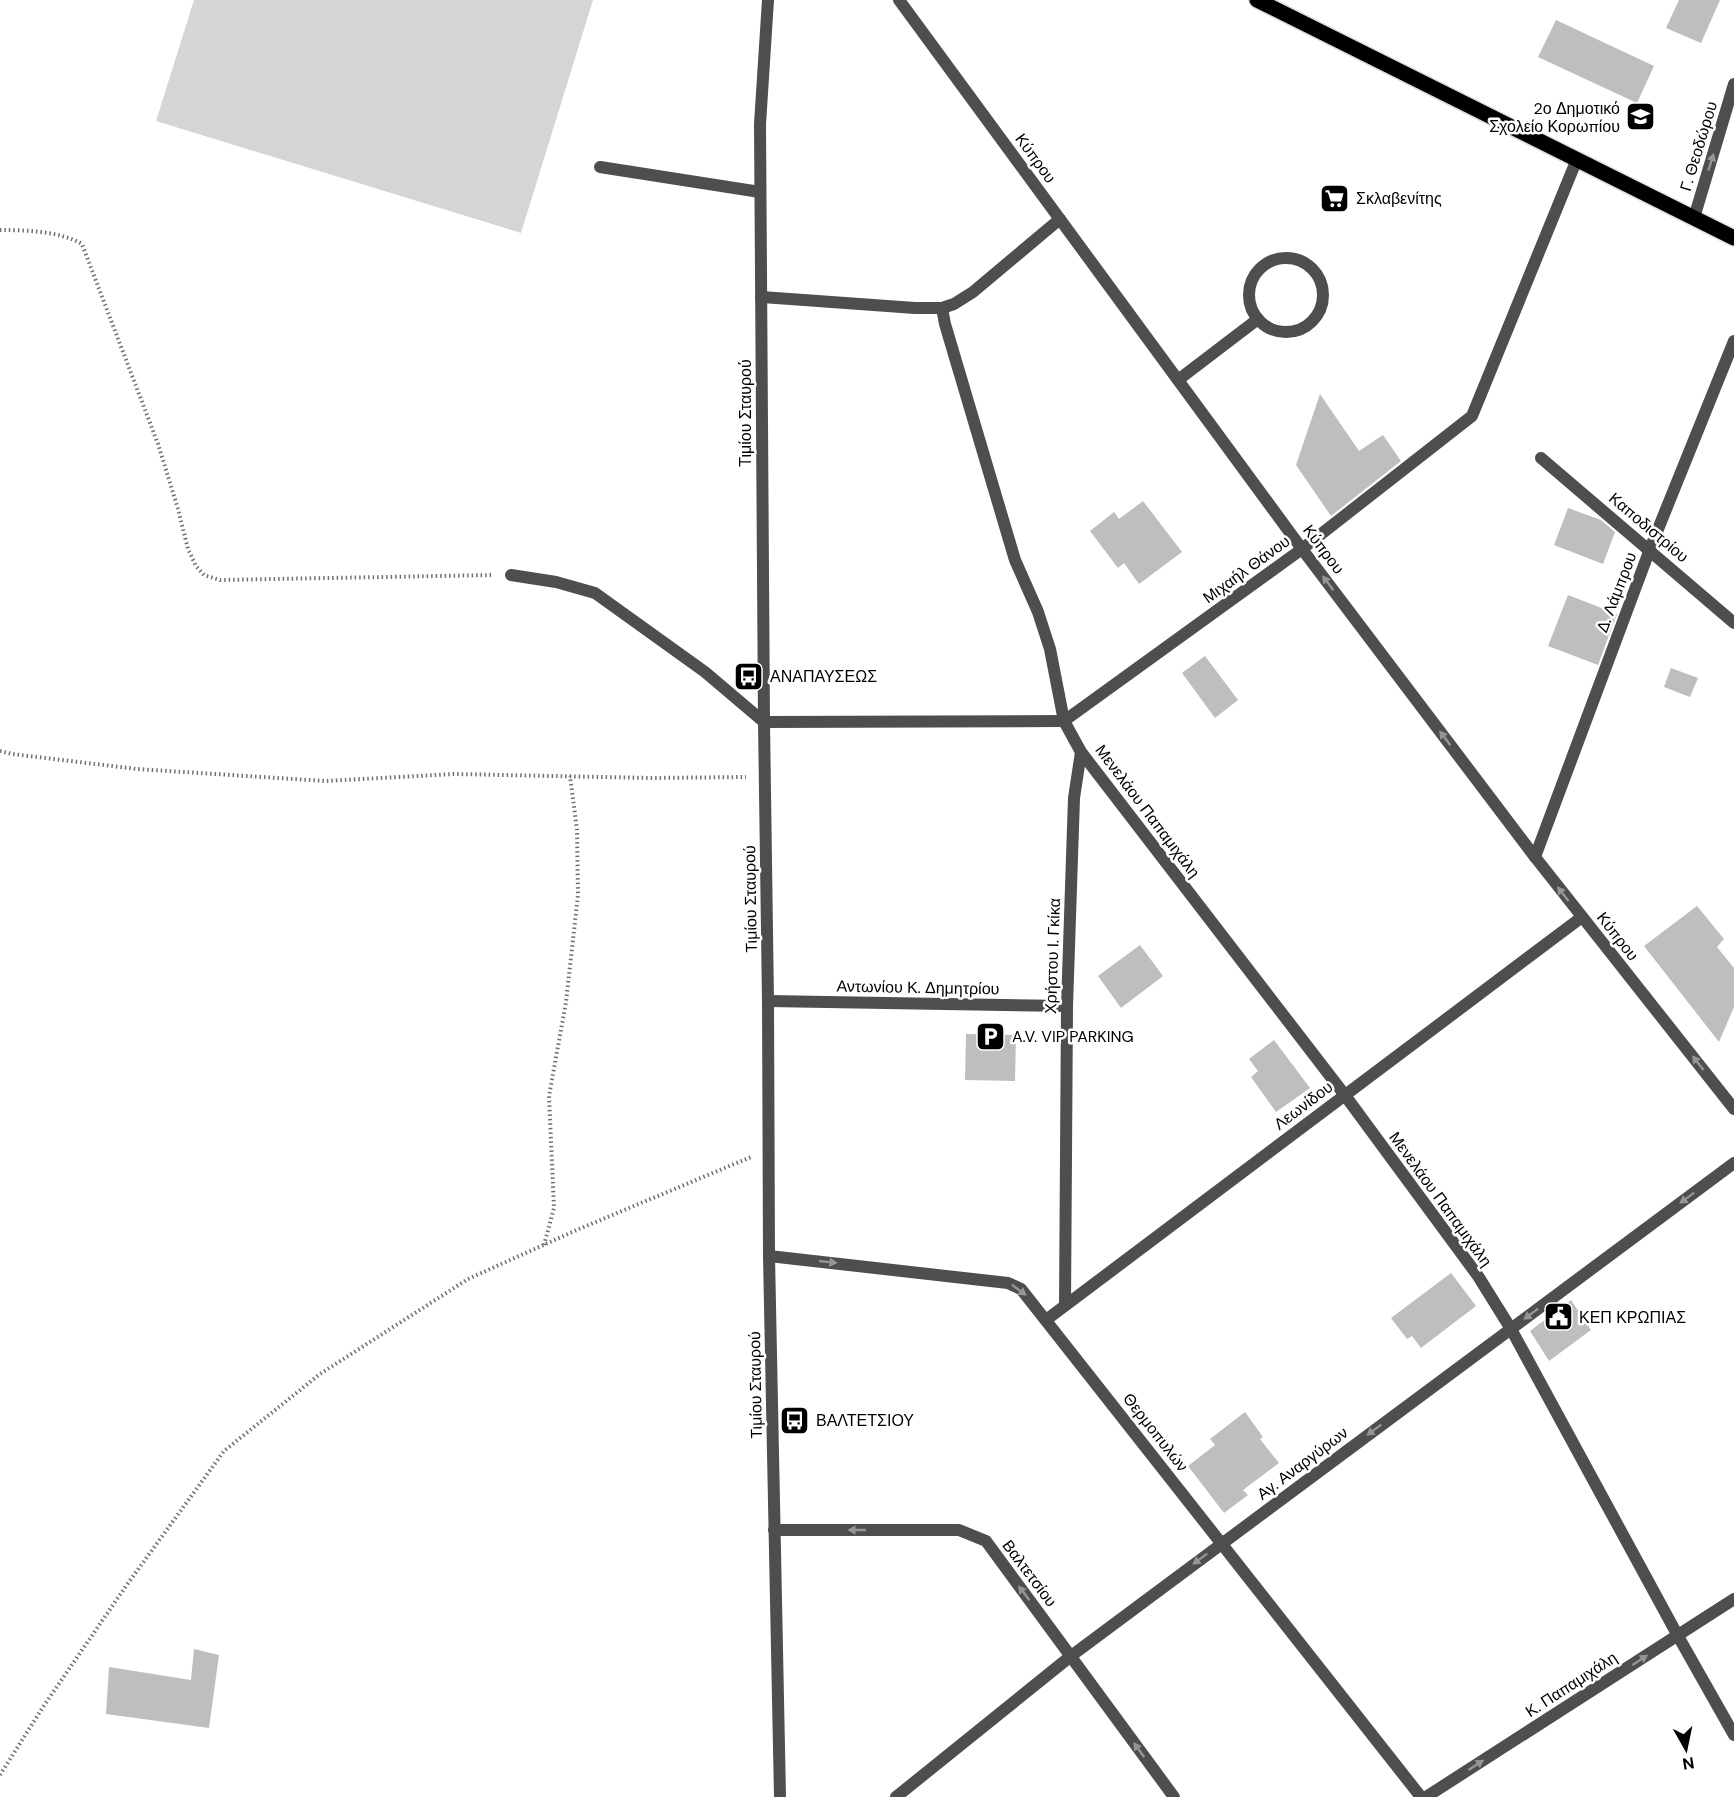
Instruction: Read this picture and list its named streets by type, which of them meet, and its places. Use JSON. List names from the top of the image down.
{
  "streets": {
    "street": [
      "Γ. Θεοδώρου",
      "Κύπρου",
      "Τιμίου Σταυρού",
      "Καποδιστρίου",
      "Μιχαήλ Θάνου",
      "Δ. Λάμπρου",
      "Μενελάου Παπαμιχάλη",
      "Χρήστου Ι. Γκίκα",
      "Αντωνίου Κ. Δημητρίου",
      "Λεωνίδου",
      "Θερμοπυλών",
      "Αγ. Αναργύρων",
      "Βαλτετσίου",
      "Κ. Παπαμιχάλη"
    ]
  },
  "crossings": [
    ["Κύπρου", "Μιχαήλ Θάνου"],
    ["Κύπρου", "Δ. Λάμπρου"],
    ["Κύπρου", "Λεωνίδου"],
    ["Τιμίου Σταυρού", "Αντωνίου Κ. Δημητρίου"],
    ["Τιμίου Σταυρού", "Θερμοπυλών"],
    ["Τιμίου Σταυρού", "Βαλτετσίου"],
    ["Καποδιστρίου", "Δ. Λάμπρου"],
    ["Μιχαήλ Θάνου", "Μενελάου Παπαμιχάλη"],
    ["Μενελάου Παπαμιχάλη", "Χρήστου Ι. Γκίκα"],
    ["Μενελάου Παπαμιχάλη", "Λεωνίδου"],
    ["Μενελάου Παπαμιχάλη", "Αγ. Αναργύρων"],
    ["Μενελάου Παπαμιχάλη", "Κ. Παπαμιχάλη"],
    ["Χρήστου Ι. Γκίκα", "Αντωνίου Κ. Δημητρίου"],
    ["Χρήστου Ι. Γκίκα", "Λεωνίδου"],
    ["Λεωνίδου", "Θερμοπυλών"],
    ["Θερμοπυλών", "Αγ. Αναργύρων"],
    ["Αγ. Αναργύρων", "Βαλτετσίου"]
  ],
  "one_way": [
    "Γ. Θεοδώρου",
    "Κύπρου",
    "Αγ. Αναργύρων",
    "Βαλτετσίου",
    "Κ. Παπαμιχάλη"
  ],
  "places": {
    "school or university": ["2ο Δημοτικό Σχολείο Κορωπίου"],
    "supermarket": ["Σκλαβενίτης"],
    "bus stop": ["ΑΝΑΠΑΥΣΕΩΣ", "ΒΑΛΤΕΤΣΙΟΥ"],
    "parking": ["A.V. VIP PARKING"],
    "public building": ["ΚΕΠ ΚΡΩΠΙΑΣ"]
  },
  "north": "bottom"
}
